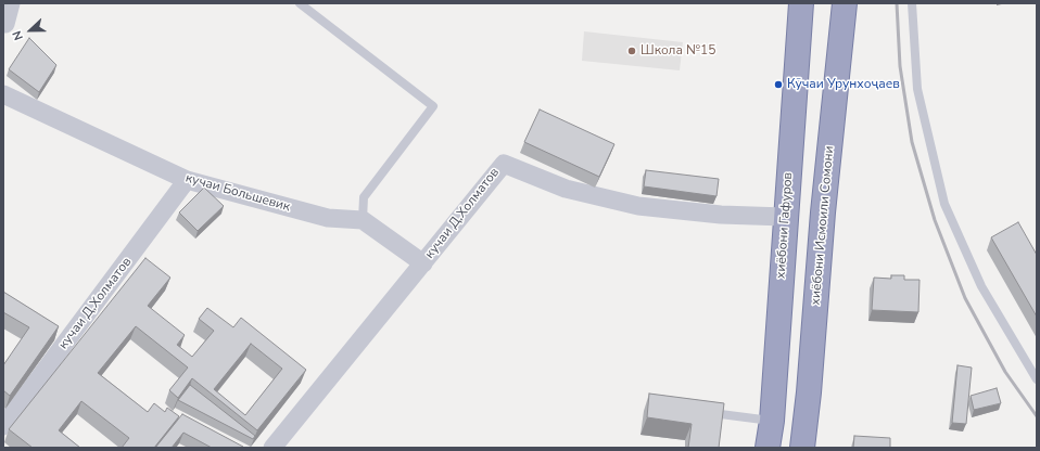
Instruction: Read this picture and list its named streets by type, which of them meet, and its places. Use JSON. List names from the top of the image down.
{
  "streets": {
    "highway": ["хиёбони Гафуров", "хиёбони Исмоили Сомони"],
    "street": ["кучаи Большевик", "кучаи Д,Холматов"]
  },
  "crossings": [
    ["кучаи Большевик", "кучаи Д,Холматов"],
    ["кучаи Д,Холматов", "хиёбони Гафуров"]
  ],
  "places": ["Школа №15", "Кӯчаи Урунхоҷаев"],
  "north": "left"
}
